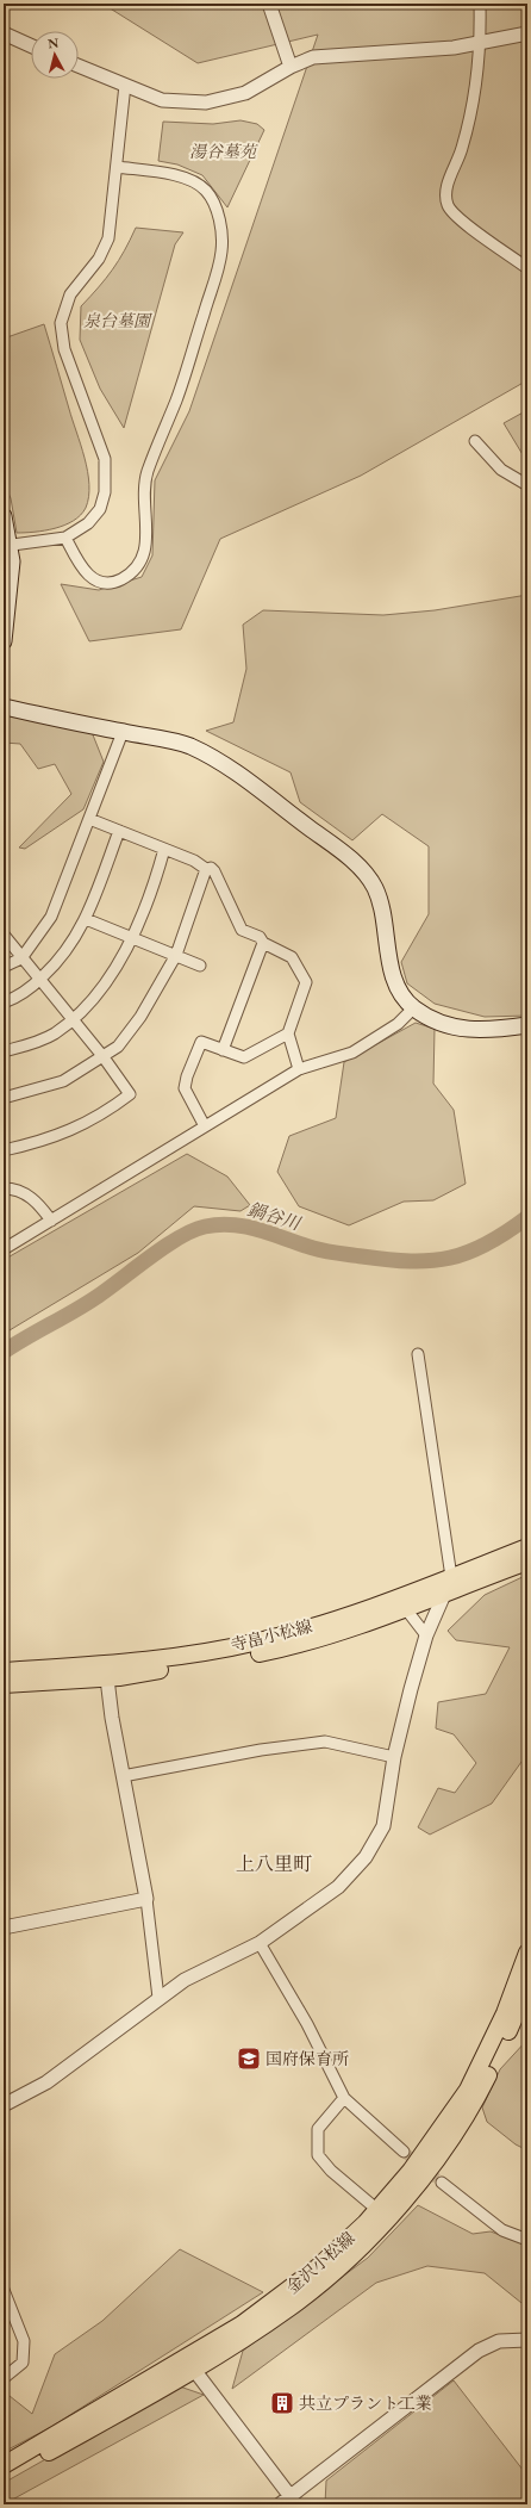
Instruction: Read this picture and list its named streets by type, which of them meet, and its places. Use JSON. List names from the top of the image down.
{
  "streets": {
    "main road": ["寺畠小松線", "金沢小松線"]
  },
  "districts": ["上八里町"],
  "water": ["鍋谷川"],
  "parks": ["湯谷墓苑", "泉台墓園"],
  "places": {
    "school or university": ["国府保育所"],
    "building": ["共立プラント工業"]
  },
  "north": "top"
}
